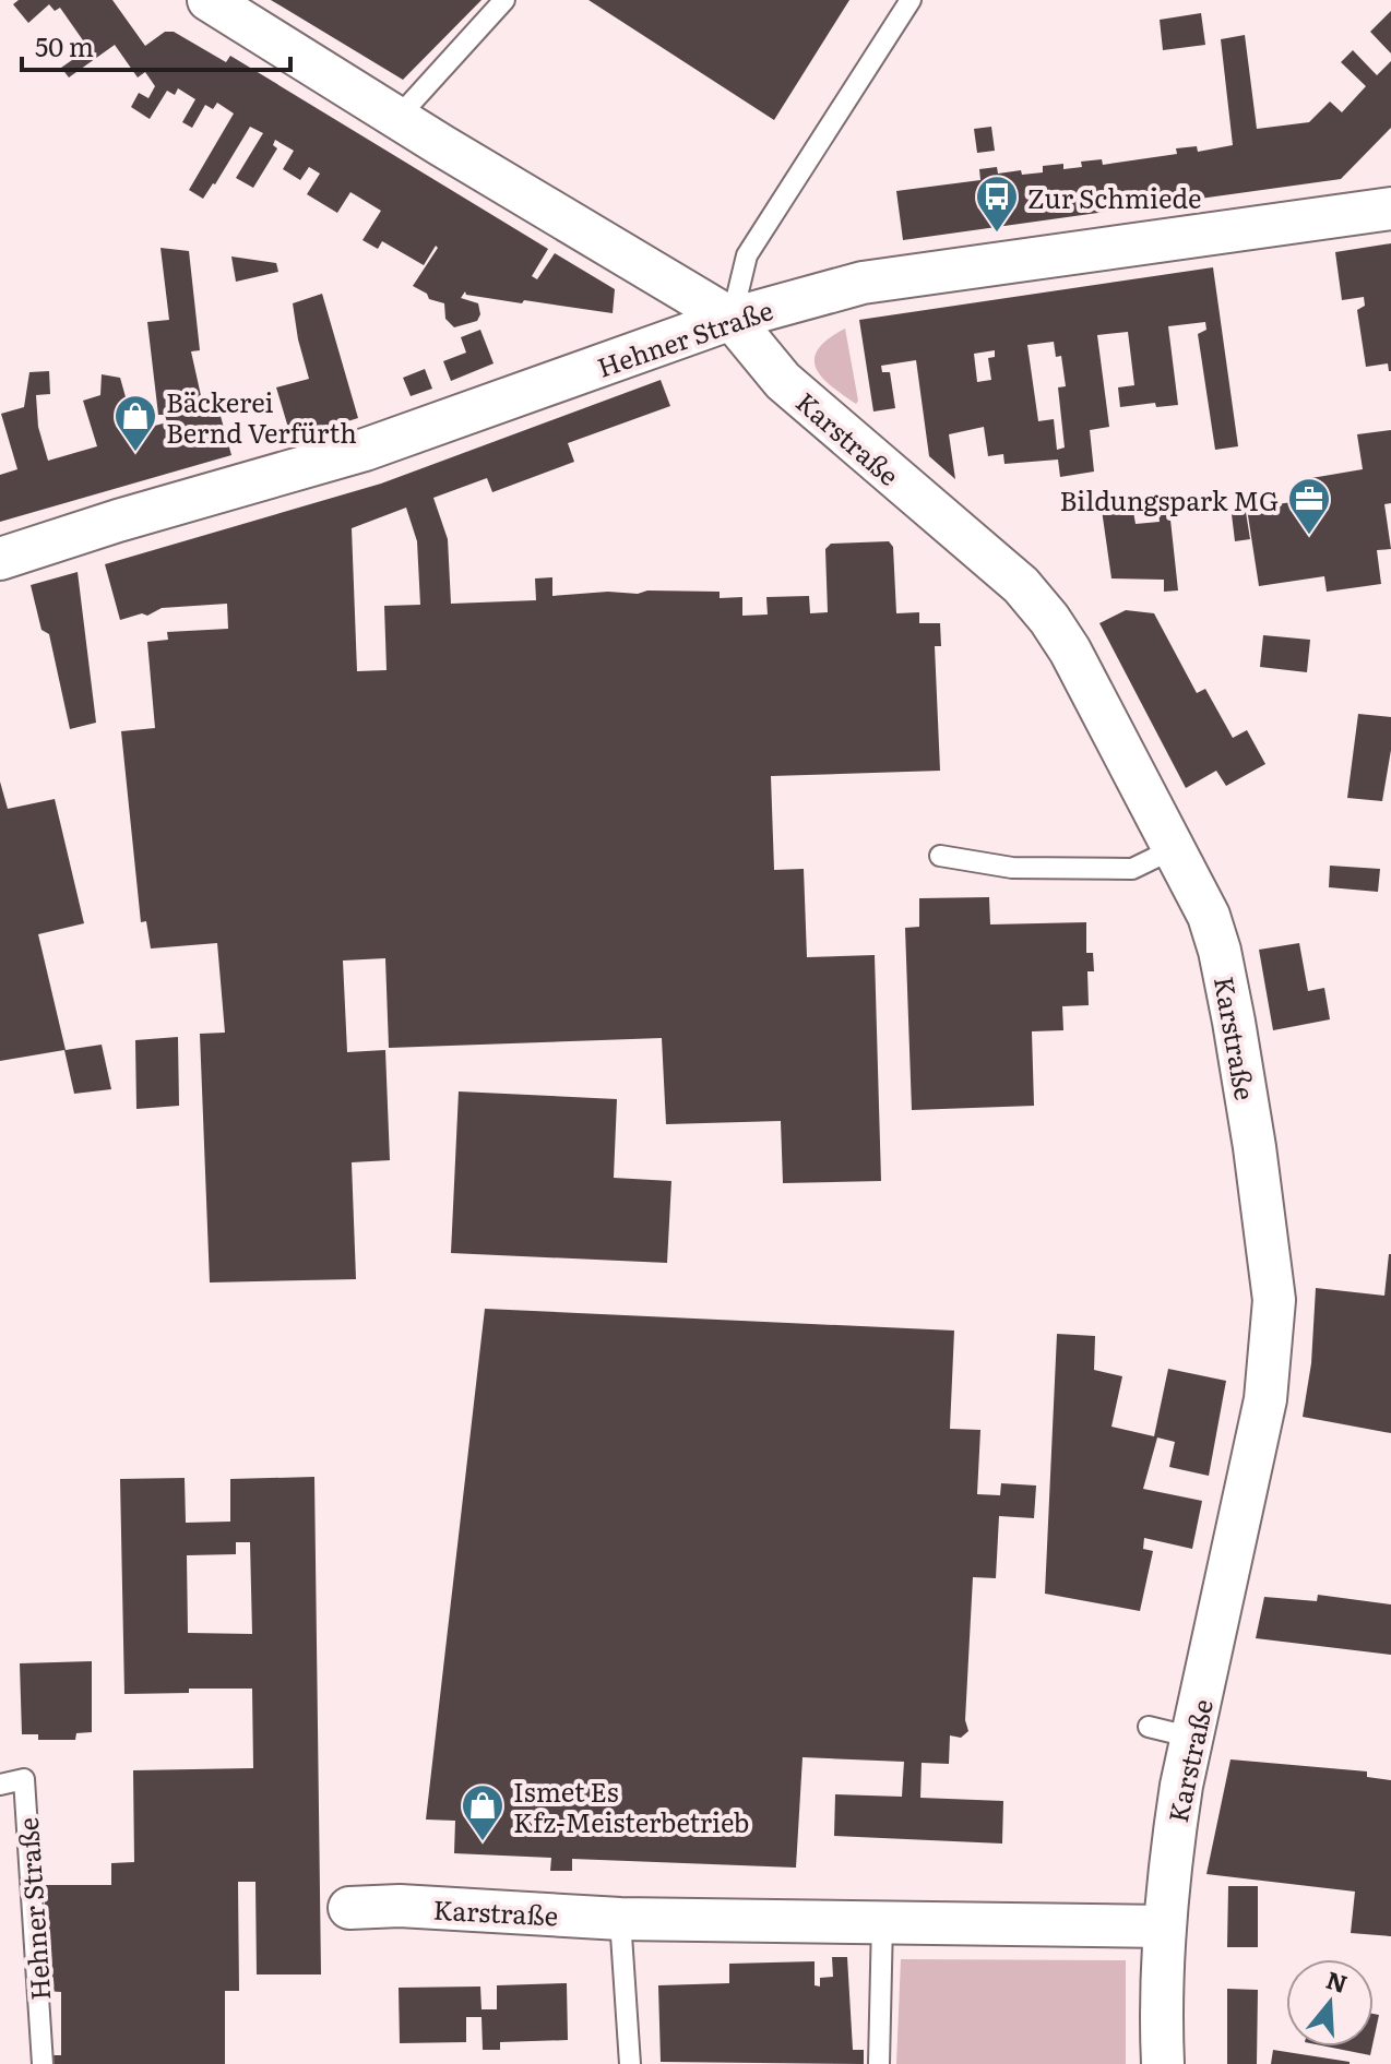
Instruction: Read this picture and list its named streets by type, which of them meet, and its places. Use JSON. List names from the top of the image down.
{
  "streets": {
    "street": ["Hehner Straße", "Karstraße"]
  },
  "crossings": [
    ["Hehner Straße", "Karstraße"]
  ],
  "places": {
    "bus stop": ["Zur Schmiede"],
    "shop": ["Bäckerei Bernd Verfürth", "Ismet Es Kfz-Meisterbetrieb"],
    "office": ["Bildungspark MG"]
  },
  "scale_bar": "50 m",
  "north": "top"
}
